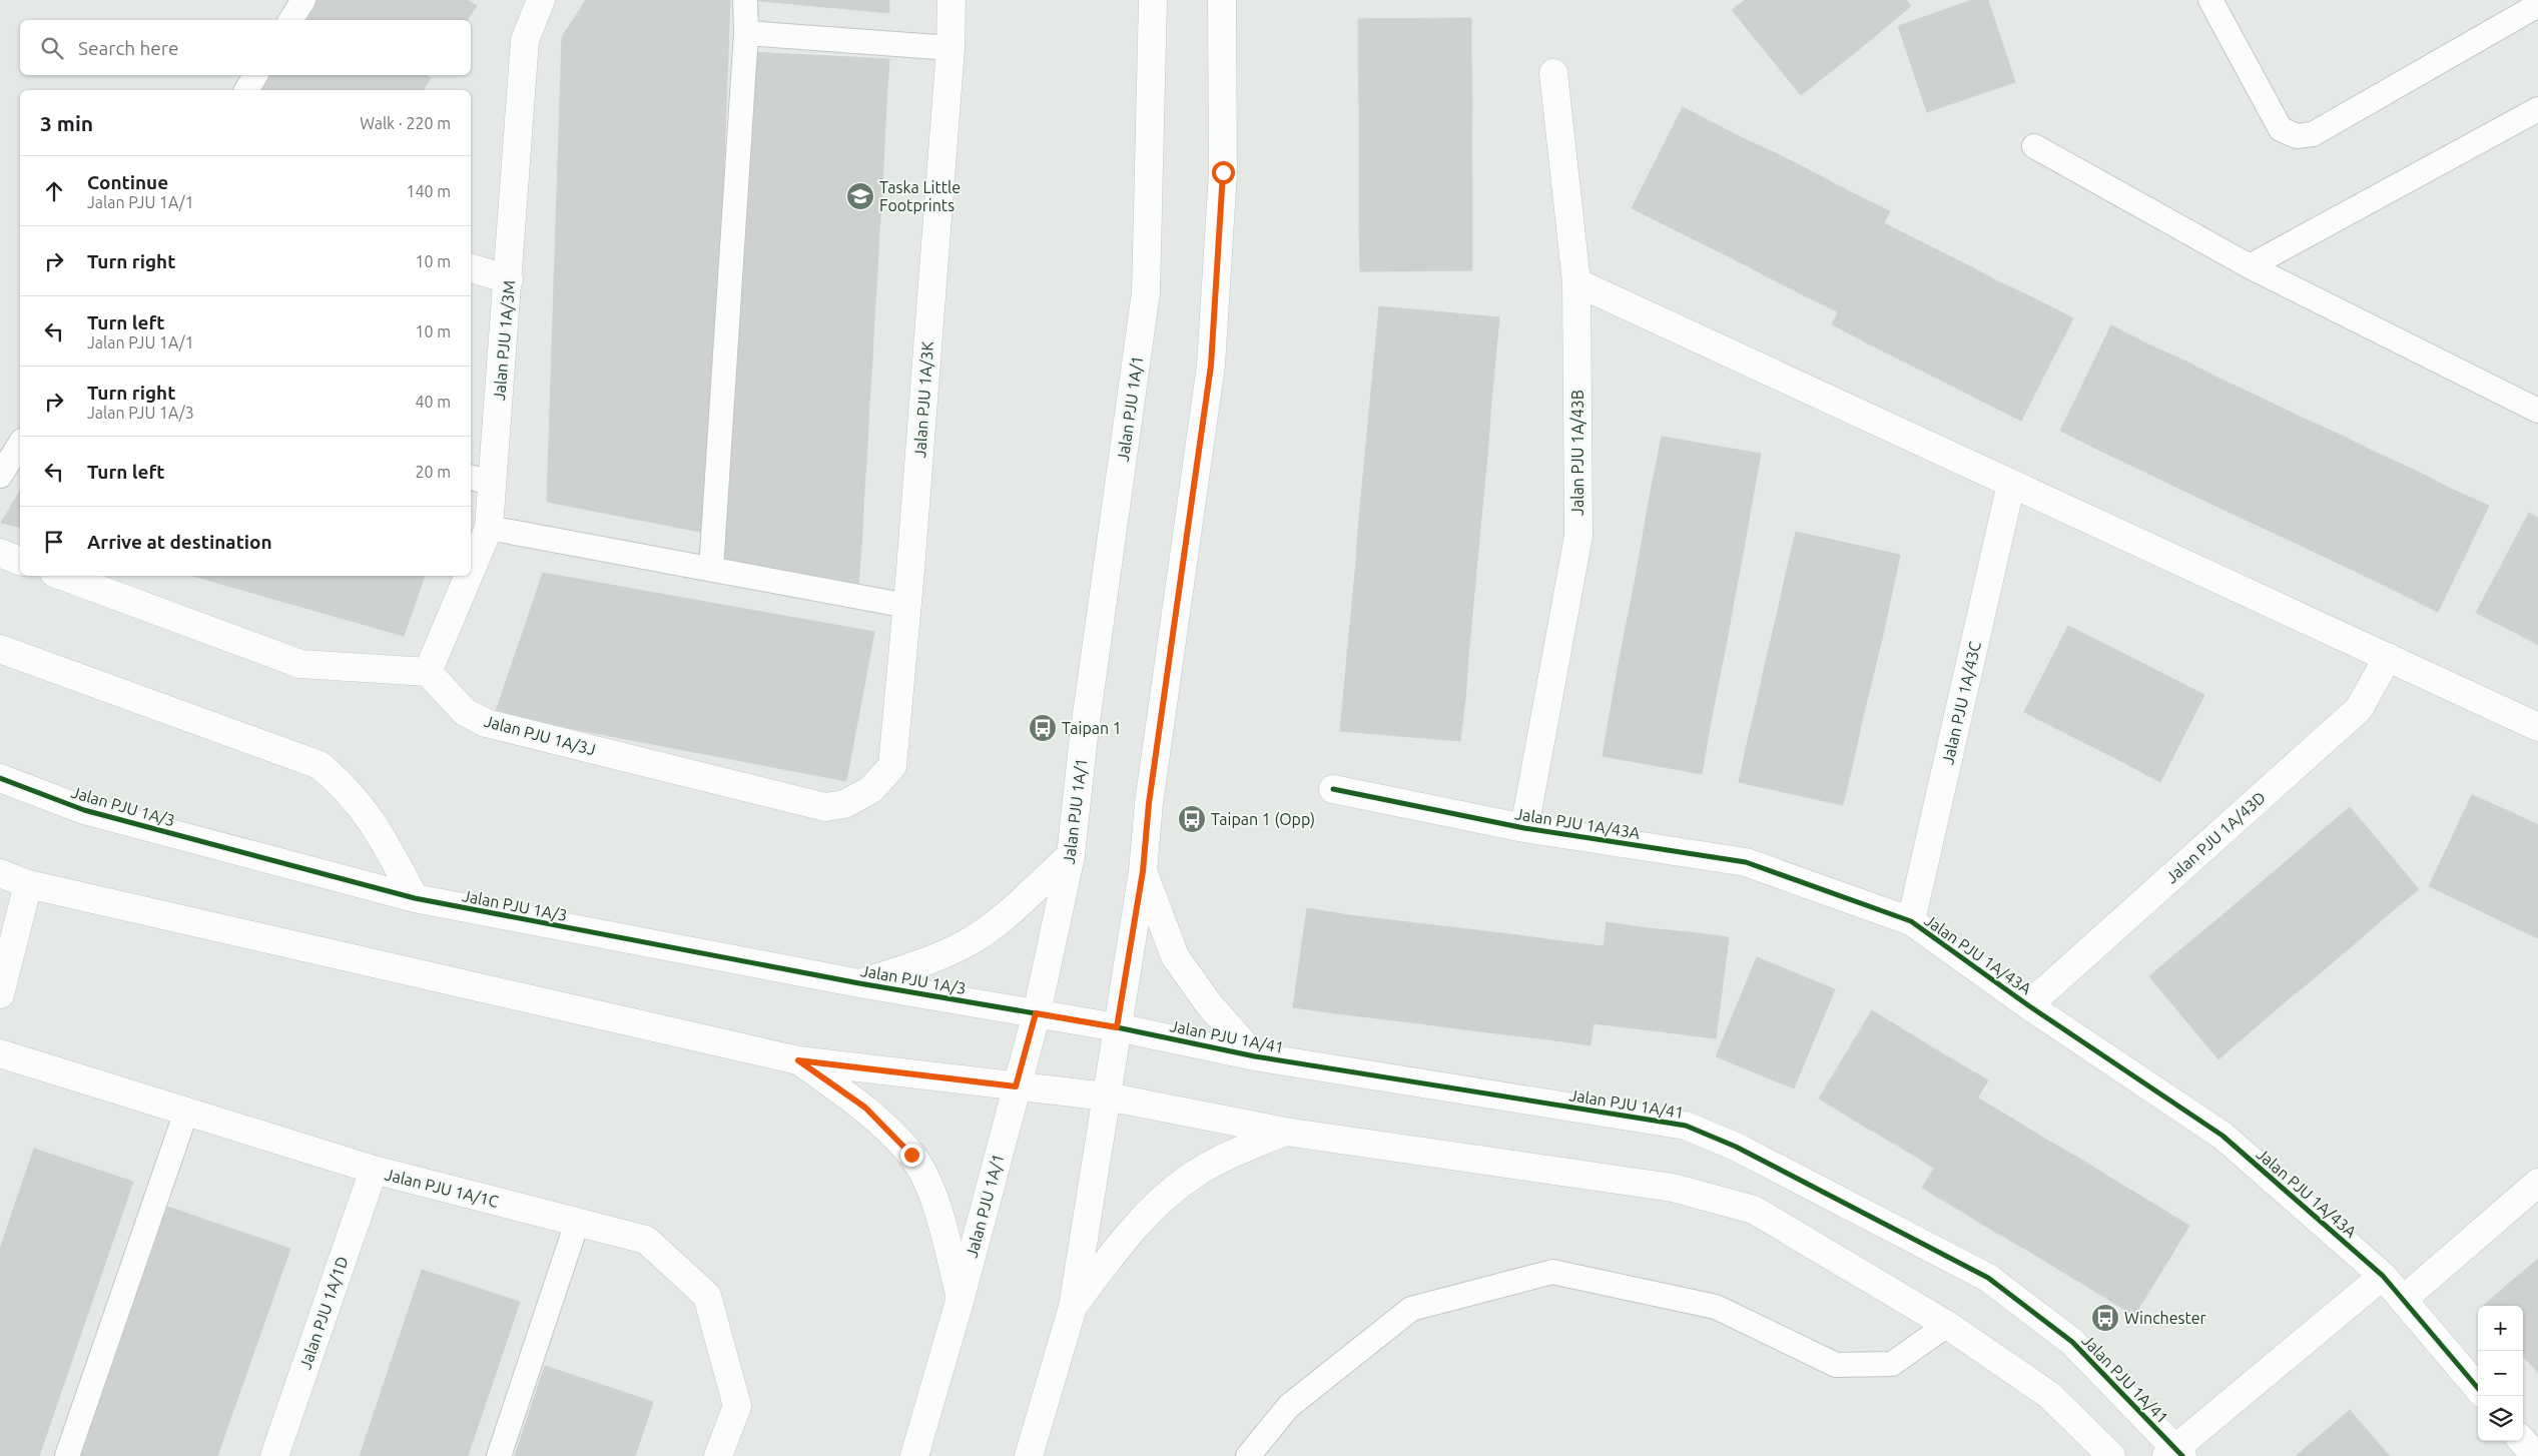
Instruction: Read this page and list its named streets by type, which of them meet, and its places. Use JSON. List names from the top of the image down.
{
  "streets": {
    "street": [
      "Jalan PJU 1A/3M",
      "Jalan PJU 1A/3K",
      "Jalan PJU 1A/1",
      "Jalan PJU 1A/43B",
      "Jalan PJU 1A/43C",
      "Jalan PJU 1A/3J",
      "Jalan PJU 1A/3",
      "Jalan PJU 1A/43A",
      "Jalan PJU 1A/43D",
      "Jalan PJU 1A/41",
      "Jalan PJU 1A/1C",
      "Jalan PJU 1A/1D"
    ]
  },
  "crossings": [
    ["Jalan PJU 1A/3M", "Jalan PJU 1A/3J"],
    ["Jalan PJU 1A/3K", "Jalan PJU 1A/3J"],
    ["Jalan PJU 1A/1", "Jalan PJU 1A/3"],
    ["Jalan PJU 1A/43B", "Jalan PJU 1A/43A"],
    ["Jalan PJU 1A/43C", "Jalan PJU 1A/43A"],
    ["Jalan PJU 1A/3", "Jalan PJU 1A/41"],
    ["Jalan PJU 1A/43A", "Jalan PJU 1A/43D"],
    ["Jalan PJU 1A/1C", "Jalan PJU 1A/1D"]
  ],
  "places": {
    "school or university": ["Taska Little Footprints"],
    "bus stop": ["Taipan 1", "Taipan 1 (Opp)", "Winchester"]
  },
  "page": {
    "search": "Search here",
    "heading": ["3 min", "Walk · 220 m"],
    "list": [
      ["Continue", "Jalan PJU 1A/1", "140 m"],
      ["Turn right", "10 m"],
      ["Turn left", "Jalan PJU 1A/1", "10 m"],
      ["Turn right", "Jalan PJU 1A/3", "40 m"],
      ["Turn left", "20 m"],
      "Arrive at destination"
    ],
    "map_buttons": ["+", "−"]
  }
}
